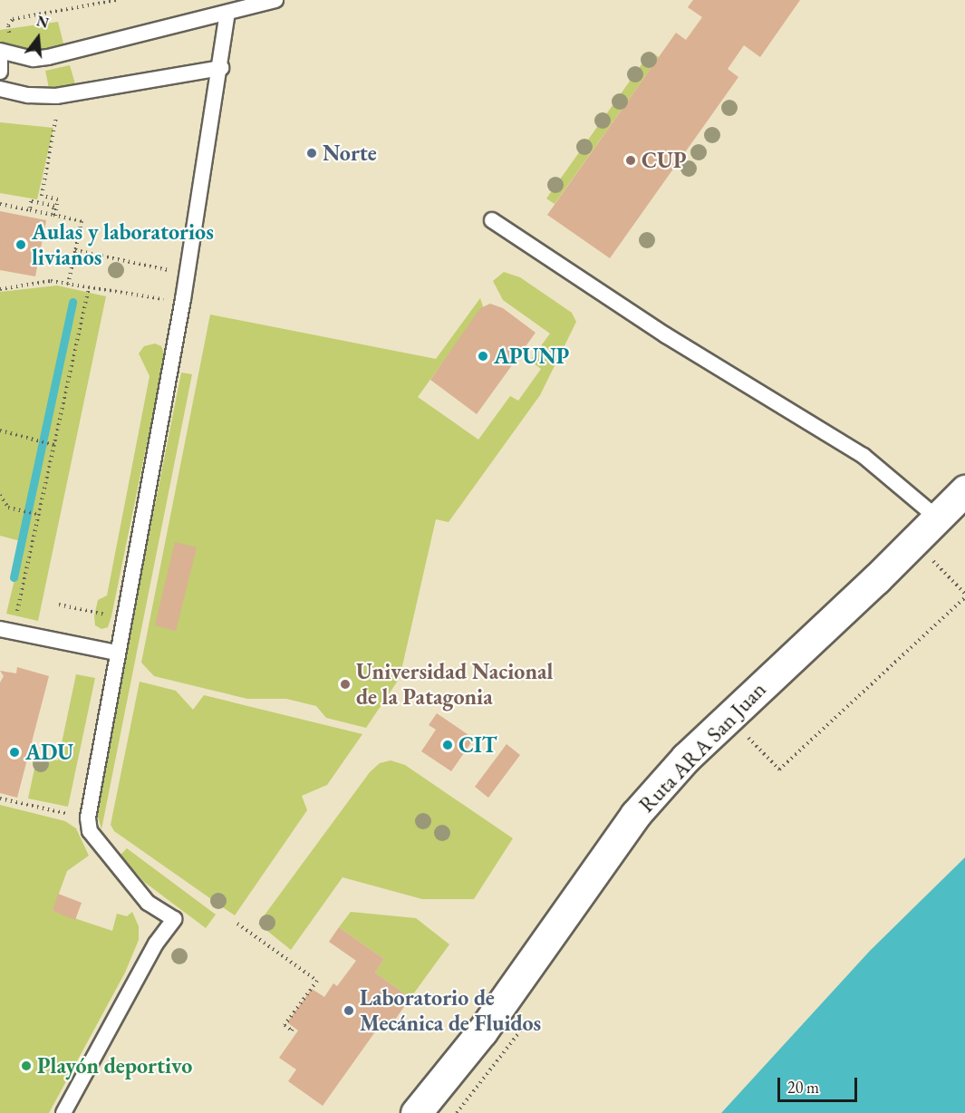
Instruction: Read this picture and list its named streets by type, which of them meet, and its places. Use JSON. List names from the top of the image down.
{
  "streets": {
    "street": ["Ruta ARA San Juan"]
  },
  "places": [
    "Norte",
    "CUP",
    "Aulas y laboratorios livianos",
    "APUNP",
    "Universidad Nacional de la Patagonia",
    "CIT",
    "ADU",
    "Laboratorio de Mecánica de Fluidos",
    "Playón deportivo"
  ],
  "scale_bar": "20 m",
  "north": "top"
}
